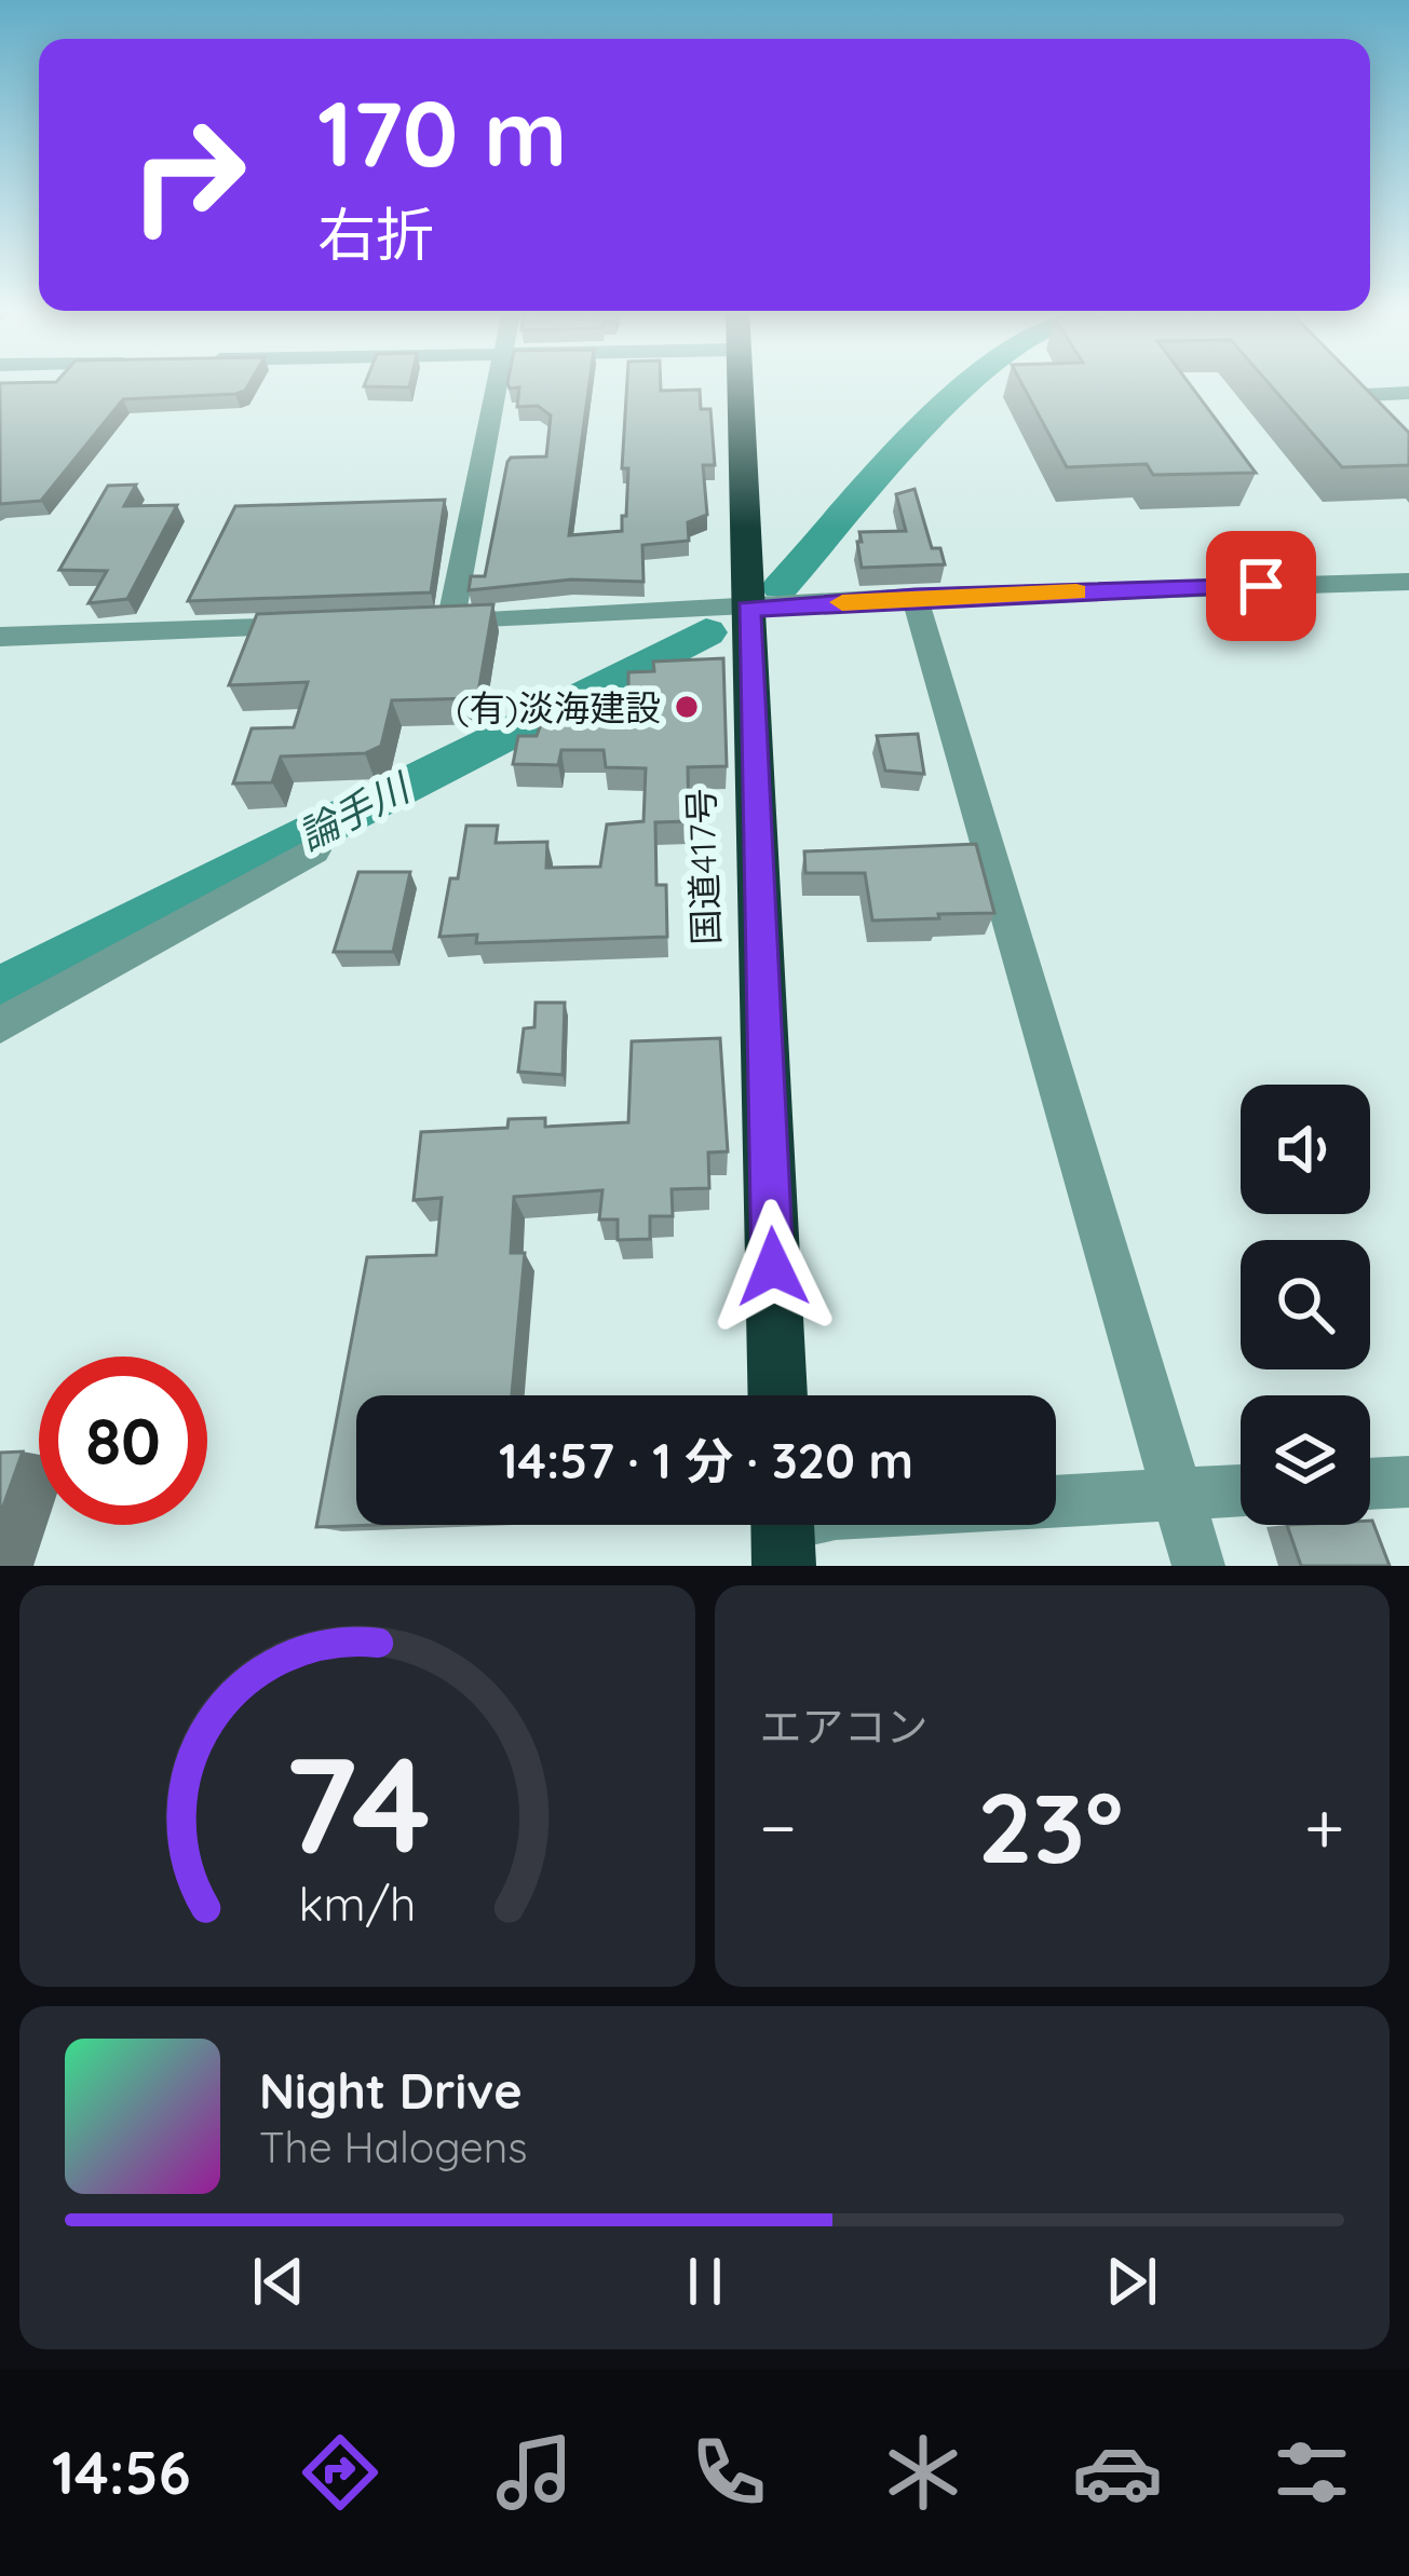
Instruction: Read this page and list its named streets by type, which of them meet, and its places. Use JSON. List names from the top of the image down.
{
  "streets": {
    "highway": ["国道417号"]
  },
  "water": ["論手川"],
  "places": ["(有)淡海建設"],
  "page": {
    "turn": ["170 m", "右折"],
    "limit": "80",
    "trip": "14:57 · 1 分 · 320 m",
    "tile": "エアコン",
    "heat": ["−", "23°", "+"],
    "song": ["Night Drive", "The Halogens"],
    "tabs": "14:56",
    "gauge": ["74", "km/h"]
  }
}
